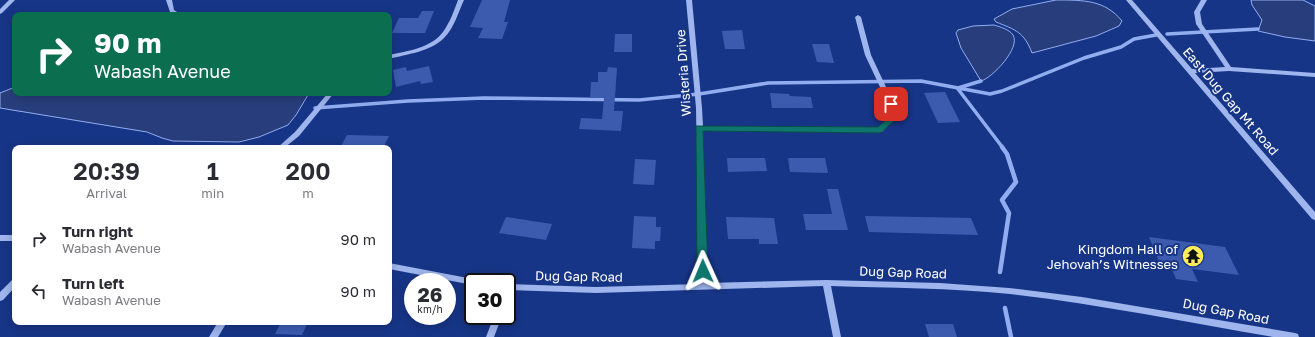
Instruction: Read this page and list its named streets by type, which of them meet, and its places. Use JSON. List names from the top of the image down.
{
  "streets": {
    "street": ["Wisteria Drive", "East Dug Gap Mt Road", "Dug Gap Road"]
  },
  "crossings": [
    ["Wisteria Drive", "Dug Gap Road"]
  ],
  "places": {
    "temple": ["Kingdom Hall of Jehovah’s Witnesses"]
  },
  "page": {
    "turn": ["90 m", "Wabash Avenue"],
    "eta": [
      "20:39",
      "Arrival",
      "1",
      "min",
      "200",
      "m"
    ],
    "list": [
      {
        "name": "Turn right",
        "note": "Wabash Avenue",
        "value": "90 m"
      },
      {
        "name": "Turn left",
        "note": "Wabash Avenue",
        "value": "90 m"
      }
    ],
    "speed": "26 km/h",
    "limit": "30"
  }
}
